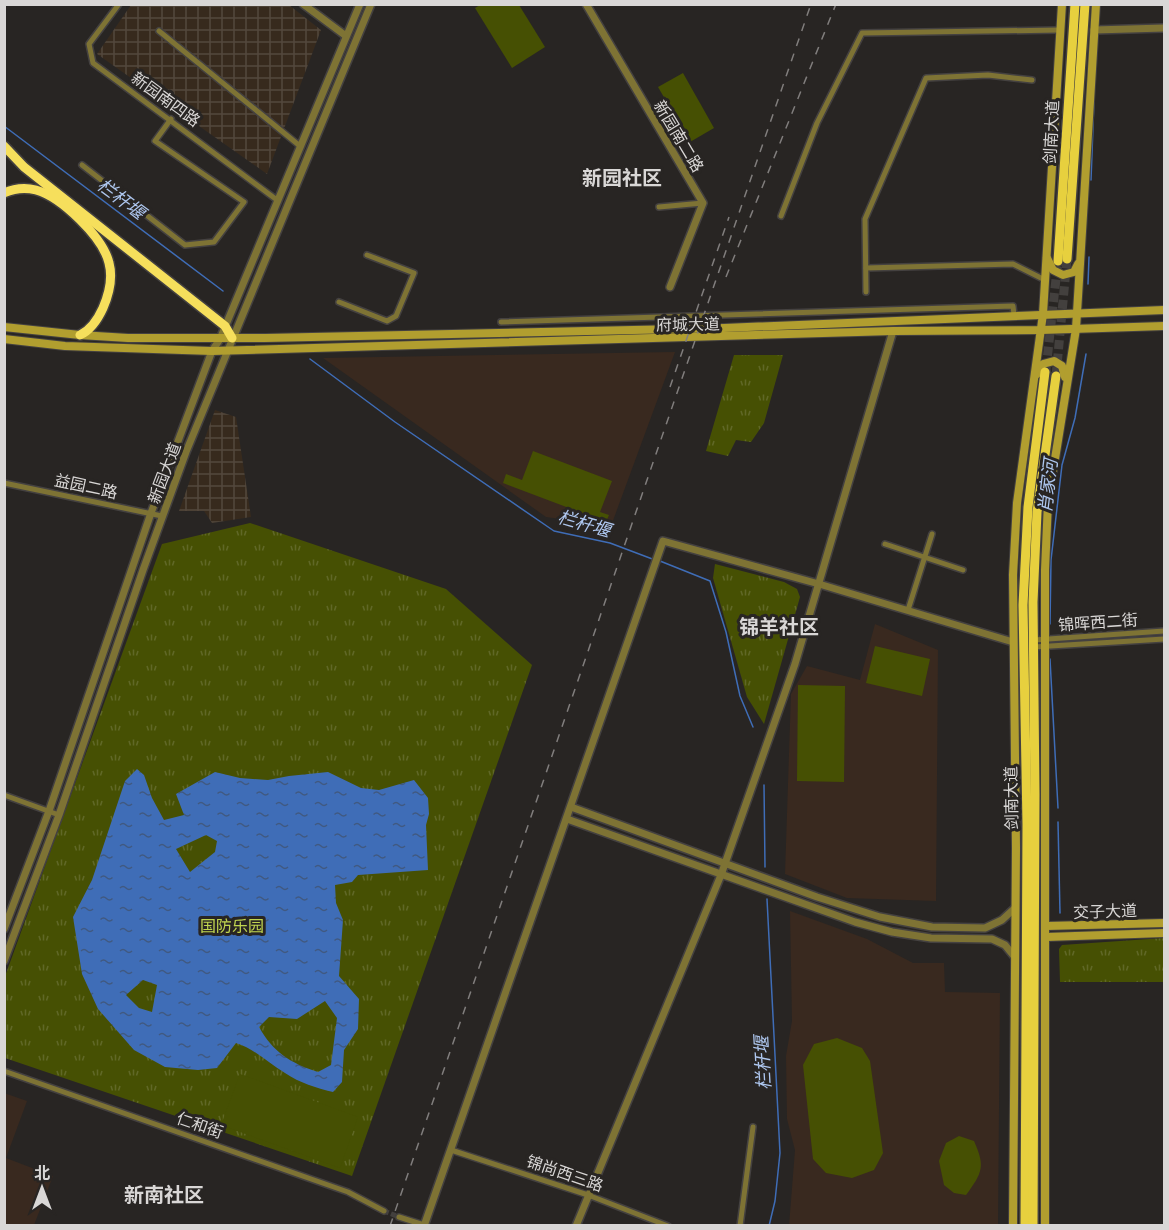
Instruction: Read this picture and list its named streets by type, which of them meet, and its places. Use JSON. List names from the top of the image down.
{
  "streets": {
    "highway": ["剑南大道"],
    "main road": ["府城大道", "交子大道"],
    "street": [
      "新园南四路",
      "新园南二路",
      "新园大道",
      "益园二路",
      "锦晖西二街",
      "仁和街",
      "锦尚西三路"
    ]
  },
  "crossings": [
    ["新园南四路", "新园大道"],
    ["剑南大道", "锦晖西二街"],
    ["府城大道", "新园大道"],
    ["新园大道", "益园二路"]
  ],
  "districts": ["新园社区", "锦羊社区", "新南社区"],
  "water": ["栏杆堰", "肖家河"],
  "parks": ["国防乐园"],
  "north": "top"
}
